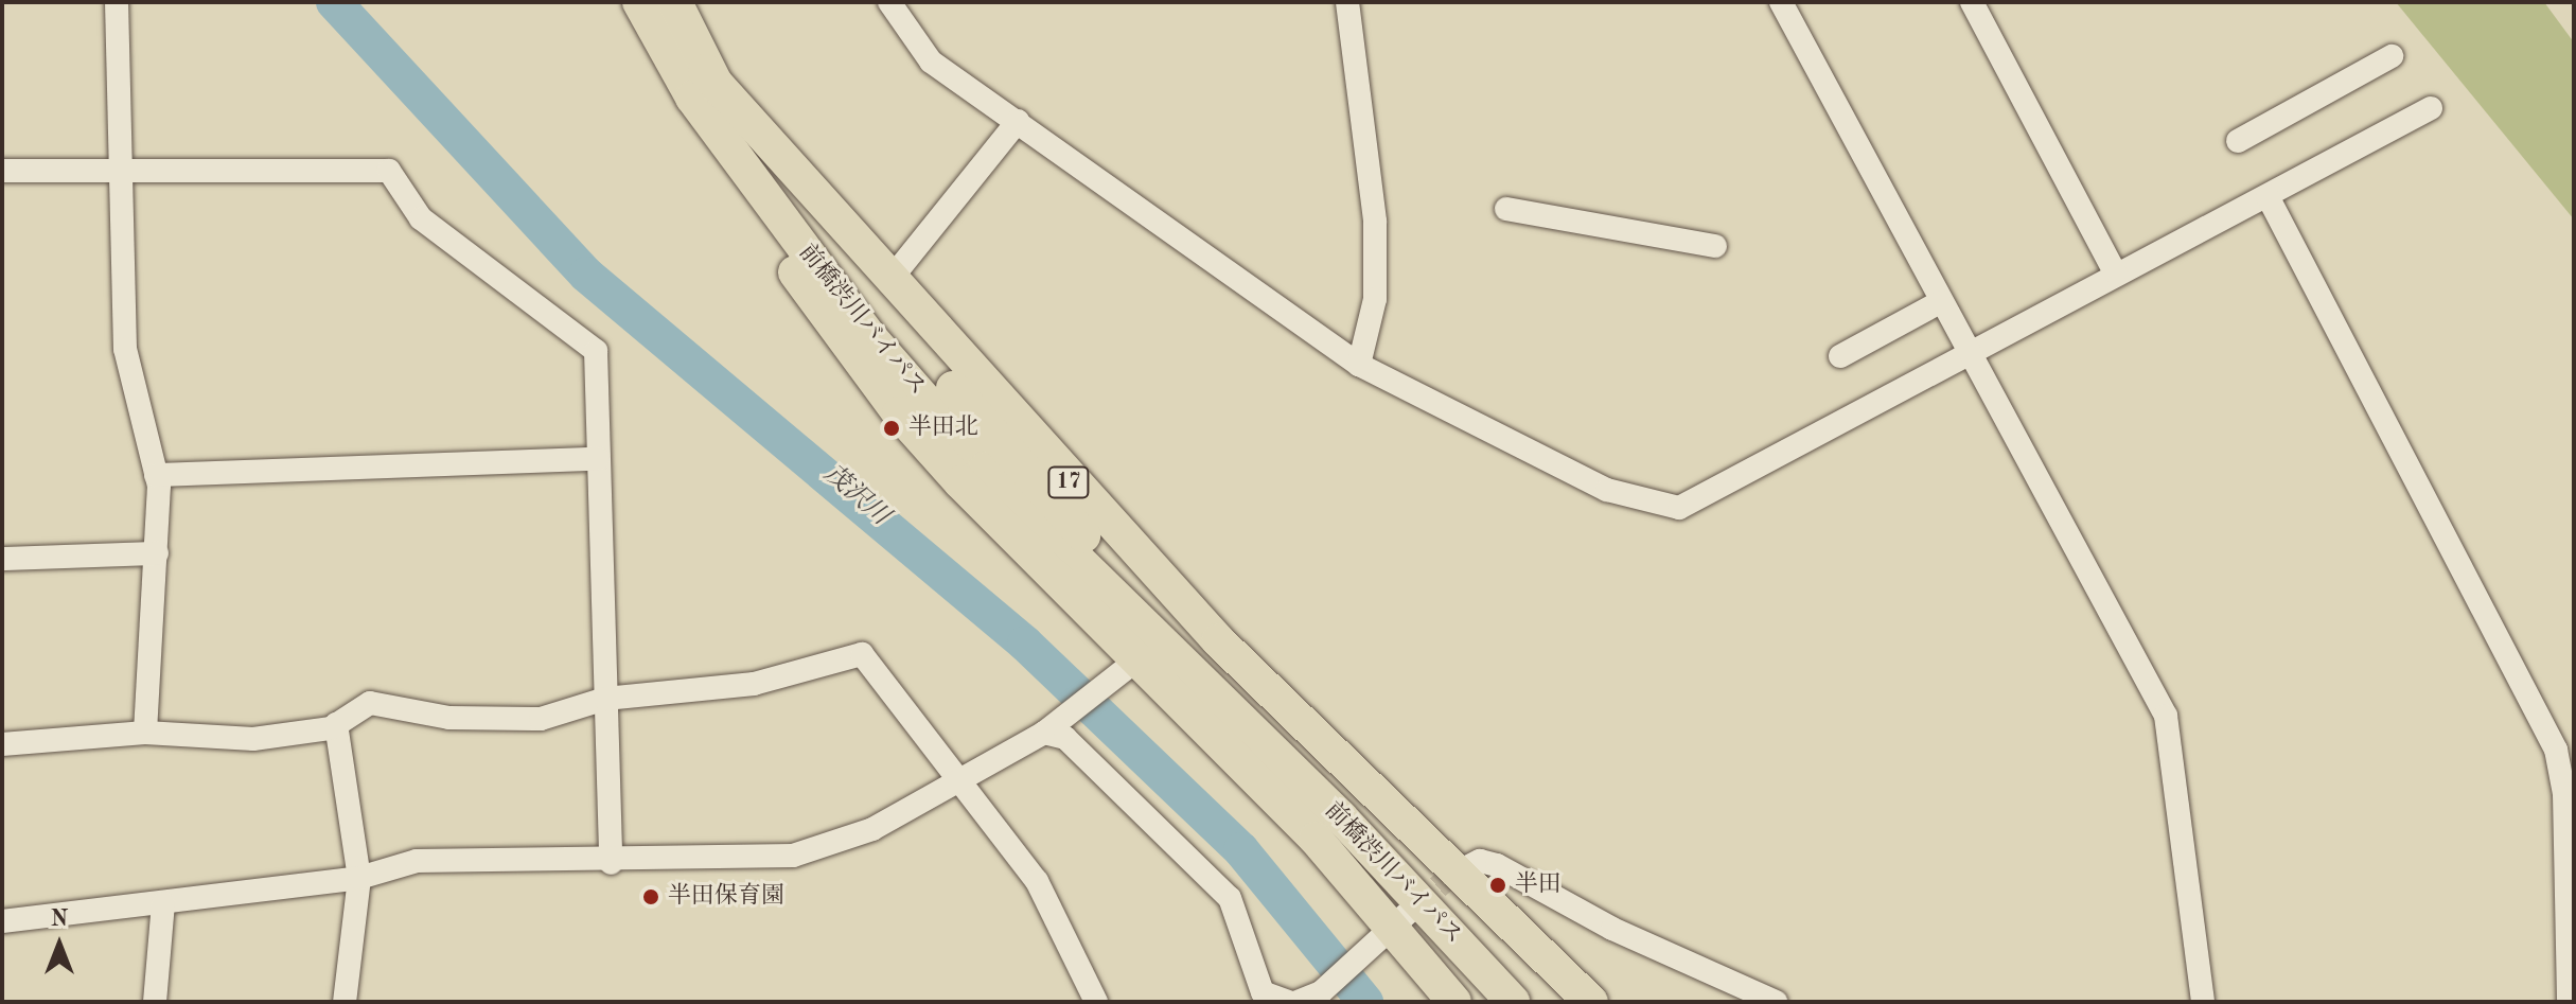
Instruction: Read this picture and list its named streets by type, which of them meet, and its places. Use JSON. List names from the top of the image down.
{
  "streets": {
    "highway": ["前橋渋川バイパス", "17"]
  },
  "crossings": [
    ["前橋渋川バイパス", "17"]
  ],
  "water": ["茂沢川"],
  "places": ["半田北", "半田", "半田保育園"],
  "north": "top"
}
